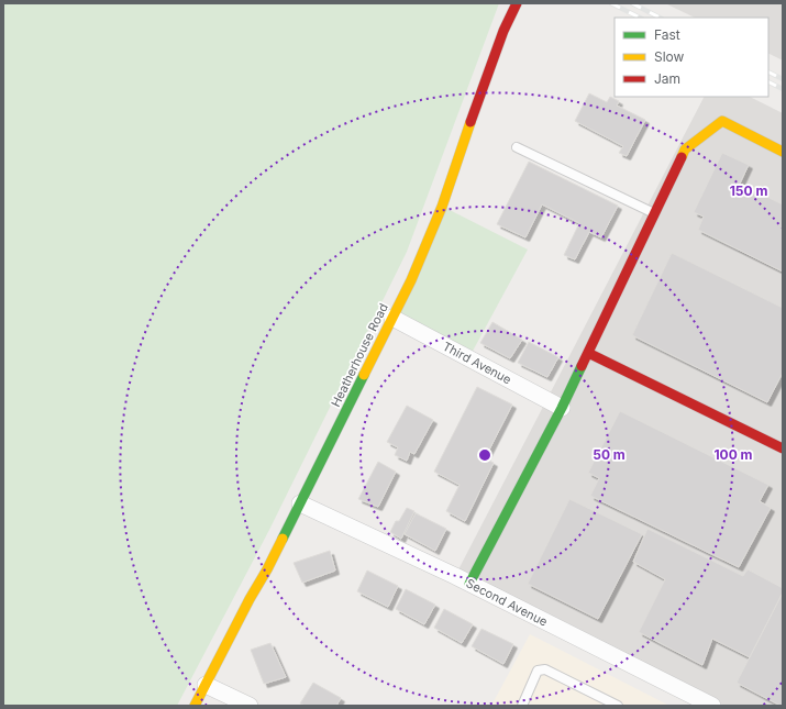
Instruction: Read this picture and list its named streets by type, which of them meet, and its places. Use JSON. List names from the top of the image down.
{
  "streets": {
    "street": ["Heatherhouse Road", "Third Avenue", "Second Avenue"]
  },
  "crossings": [
    ["Heatherhouse Road", "Third Avenue"],
    ["Heatherhouse Road", "Second Avenue"]
  ],
  "legend": ["Fast", "Slow", "Jam"],
  "rings": ["150 m", "50 m", "100 m"]
}
